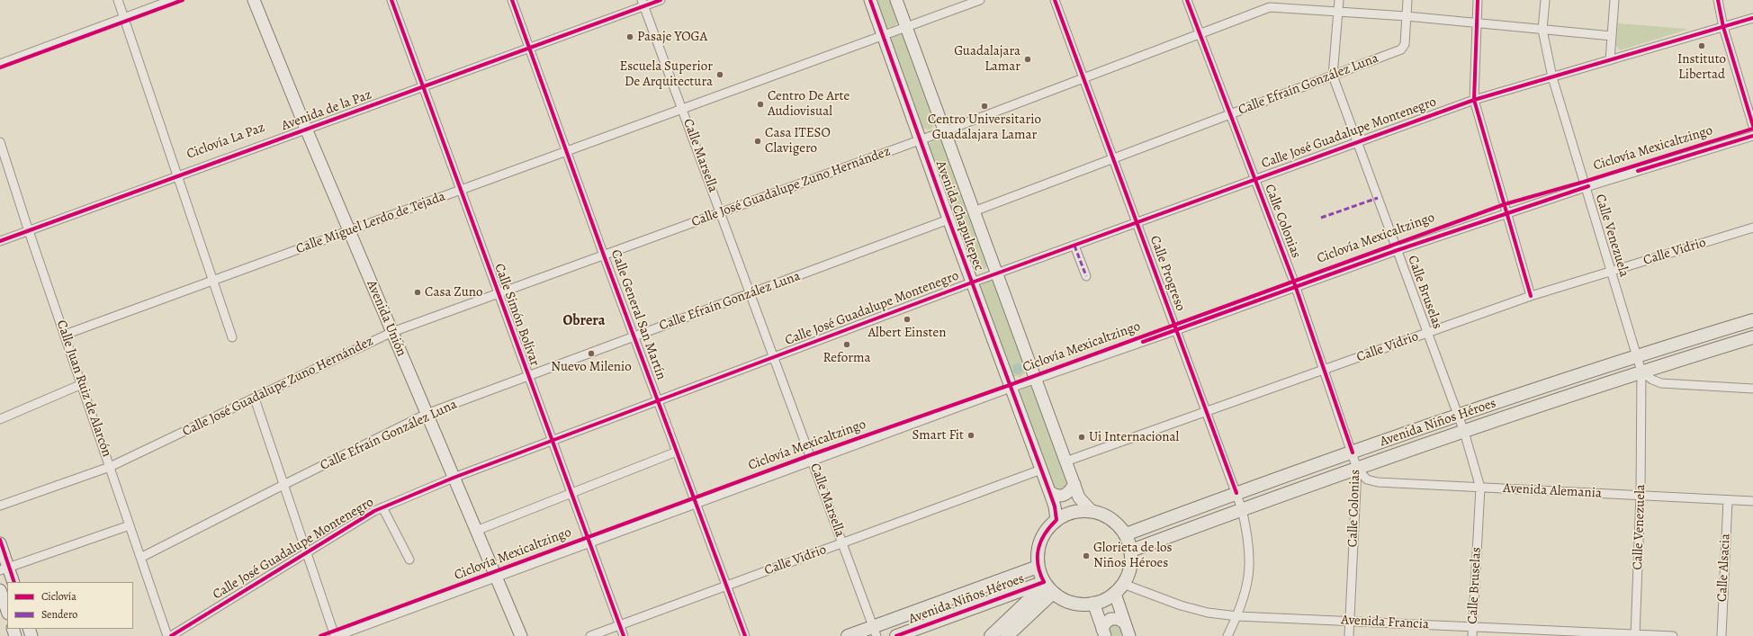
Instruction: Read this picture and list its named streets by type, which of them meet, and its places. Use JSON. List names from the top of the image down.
{
  "streets": {
    "main road": ["Avenida Niños Héroes"],
    "street": [
      "Calle Efraín González Luna",
      "Avenida de la Paz",
      "Calle José Guadalupe Montenegro",
      "Calle Marsella",
      "Calle José Guadalupe Zuno Hernández",
      "Avenida Chapultepec",
      "Calle Colonias",
      "Calle Miguel Lerdo de Tejada",
      "Calle Venezuela",
      "Calle Vidrio",
      "Calle Progreso",
      "Calle Bruselas",
      "Calle Simón Bolívar",
      "Calle General San Martín",
      "Avenida Unión",
      "Calle Juan Ruiz de Alarcón",
      "Avenida Alemania",
      "Calle Alsacia",
      "Avenida Francia"
    ],
    "cycle path": ["Ciclovía Mexicaltzingo"]
  },
  "crossings": [
    ["Calle Efraín González Luna", "Calle Marsella"],
    ["Calle Efraín González Luna", "Calle José Guadalupe Zuno Hernández"],
    ["Calle Efraín González Luna", "Avenida Chapultepec"],
    ["Calle Efraín González Luna", "Calle Colonias"],
    ["Calle Efraín González Luna", "Calle Progreso"],
    ["Calle Efraín González Luna", "Calle Bruselas"],
    ["Calle Efraín González Luna", "Calle Simón Bolívar"],
    ["Calle Efraín González Luna", "Calle General San Martín"],
    ["Calle Efraín González Luna", "Avenida Unión"],
    ["Calle Efraín González Luna", "Calle Juan Ruiz de Alarcón"],
    ["Avenida de la Paz", "Calle Marsella"],
    ["Avenida de la Paz", "Calle Simón Bolívar"],
    ["Avenida de la Paz", "Calle General San Martín"],
    ["Avenida de la Paz", "Avenida Unión"],
    ["Avenida de la Paz", "Calle Juan Ruiz de Alarcón"],
    ["Calle José Guadalupe Montenegro", "Calle Marsella"],
    ["Calle José Guadalupe Montenegro", "Avenida Chapultepec"],
    ["Calle José Guadalupe Montenegro", "Calle Colonias"],
    ["Calle José Guadalupe Montenegro", "Calle Venezuela"],
    ["Calle José Guadalupe Montenegro", "Calle Progreso"],
    ["Calle José Guadalupe Montenegro", "Calle Bruselas"],
    ["Calle José Guadalupe Montenegro", "Calle Simón Bolívar"],
    ["Calle José Guadalupe Montenegro", "Calle General San Martín"],
    ["Calle José Guadalupe Montenegro", "Avenida Unión"],
    ["Calle Marsella", "Calle José Guadalupe Zuno Hernández"],
    ["Calle Marsella", "Calle Miguel Lerdo de Tejada"],
    ["Calle Marsella", "Calle Vidrio"],
    ["Calle Marsella", "Avenida Niños Héroes"],
    ["Calle José Guadalupe Zuno Hernández", "Avenida Chapultepec"],
    ["Calle José Guadalupe Zuno Hernández", "Calle Colonias"],
    ["Calle José Guadalupe Zuno Hernández", "Calle Venezuela"],
    ["Calle José Guadalupe Zuno Hernández", "Calle Progreso"],
    ["Calle José Guadalupe Zuno Hernández", "Calle Bruselas"],
    ["Calle José Guadalupe Zuno Hernández", "Calle Simón Bolívar"],
    ["Calle José Guadalupe Zuno Hernández", "Calle General San Martín"],
    ["Calle José Guadalupe Zuno Hernández", "Avenida Unión"],
    ["Calle José Guadalupe Zuno Hernández", "Calle Juan Ruiz de Alarcón"],
    ["Avenida Chapultepec", "Calle Miguel Lerdo de Tejada"],
    ["Avenida Chapultepec", "Calle Vidrio"],
    ["Avenida Chapultepec", "Avenida Niños Héroes"],
    ["Avenida Chapultepec", "Avenida Francia"],
    ["Calle Colonias", "Calle Vidrio"],
    ["Calle Colonias", "Avenida Niños Héroes"],
    ["Calle Colonias", "Avenida Alemania"],
    ["Calle Colonias", "Avenida Francia"],
    ["Calle Miguel Lerdo de Tejada", "Calle Simón Bolívar"],
    ["Calle Miguel Lerdo de Tejada", "Calle General San Martín"],
    ["Calle Miguel Lerdo de Tejada", "Avenida Unión"],
    ["Calle Miguel Lerdo de Tejada", "Calle Juan Ruiz de Alarcón"],
    ["Calle Venezuela", "Calle Vidrio"],
    ["Calle Venezuela", "Avenida Niños Héroes"],
    ["Calle Venezuela", "Avenida Alemania"],
    ["Calle Venezuela", "Avenida Francia"],
    ["Calle Vidrio", "Calle Progreso"],
    ["Calle Vidrio", "Calle Bruselas"],
    ["Calle Vidrio", "Calle Simón Bolívar"],
    ["Calle Vidrio", "Calle General San Martín"],
    ["Calle Progreso", "Avenida Niños Héroes"],
    ["Calle Progreso", "Avenida Francia"],
    ["Calle Bruselas", "Avenida Niños Héroes"],
    ["Calle Bruselas", "Avenida Alemania"],
    ["Calle Bruselas", "Avenida Francia"],
    ["Avenida Niños Héroes", "Avenida Alemania"],
    ["Avenida Niños Héroes", "Avenida Francia"],
    ["Avenida Alemania", "Calle Alsacia"]
  ],
  "districts": ["Obrera"],
  "places": [
    "Pasaje YOGA",
    "Instituto Libertad",
    "Guadalajara Lamar",
    "Escuela Superior De Arquitectura",
    "Centro De Arte Audiovisual",
    "Centro Universitario Guadalajara Lamar",
    "Casa ITESO Clavigero",
    "Casa Zuno",
    "Albert Einsten",
    "Reforma",
    "Nuevo Milenio",
    "Smart Fit",
    "Ui Internacional",
    "Glorieta de los Niños Héroes"
  ],
  "legend": ["Ciclovía", "Sendero"]
}
